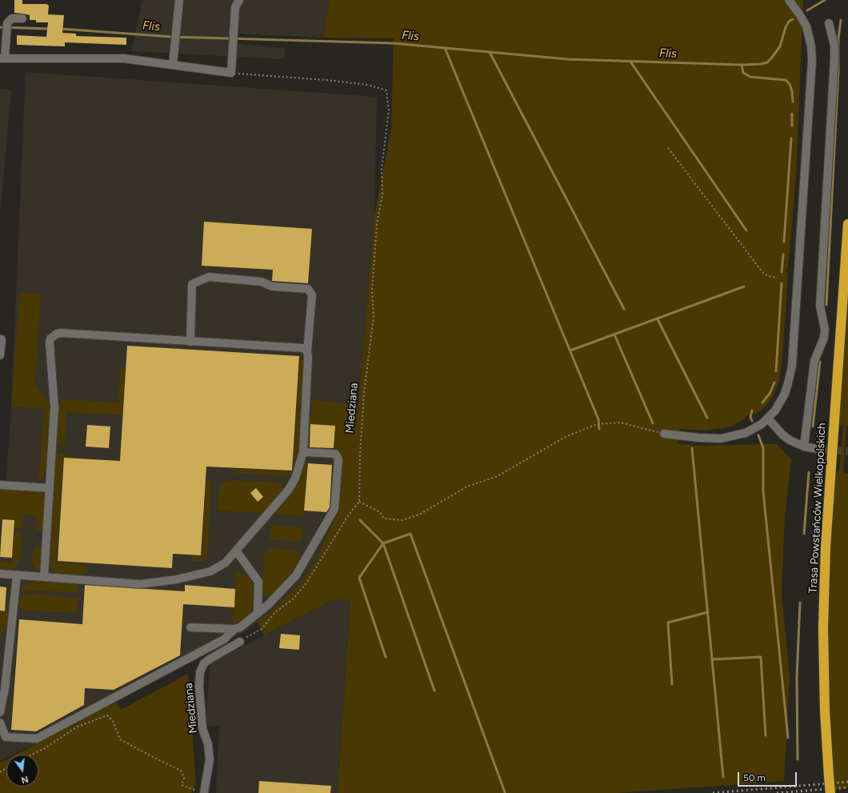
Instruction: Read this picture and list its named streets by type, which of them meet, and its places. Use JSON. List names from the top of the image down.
{
  "streets": {
    "highway": ["Trasa Powstańców Wielkopolskich"],
    "street": ["Miedziana"]
  },
  "water": ["Flis"],
  "scale_bar": "50 m",
  "north": "bottom"
}
